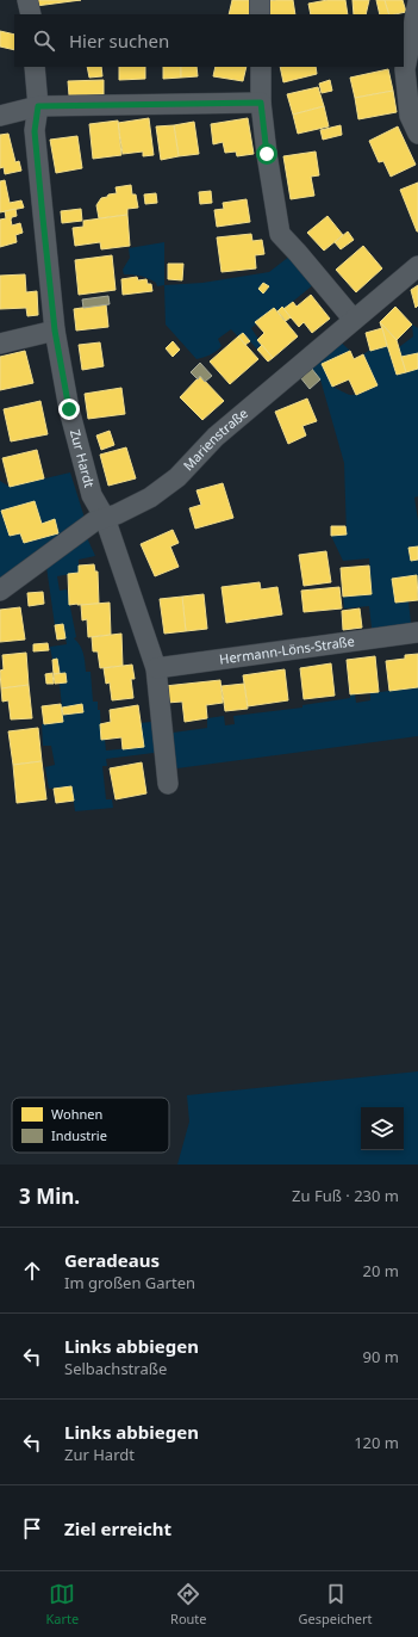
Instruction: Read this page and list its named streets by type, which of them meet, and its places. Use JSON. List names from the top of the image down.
{
  "streets": {
    "street": ["Marienstraße", "Zur Hardt", "Hermann-Löns-Straße"]
  },
  "crossings": [
    ["Marienstraße", "Zur Hardt"],
    ["Zur Hardt", "Hermann-Löns-Straße"]
  ],
  "legend": ["Wohnen", "Industrie"],
  "page": {
    "search": "Hier suchen",
    "heading": ["3 Min.", "Zu Fuß · 230 m"],
    "list": [
      ["Geradeaus", "Im großen Garten", "20 m"],
      ["Links abbiegen", "Selbachstraße", "90 m"],
      ["Links abbiegen", "Zur Hardt", "120 m"],
      "Ziel erreicht"
    ],
    "nav": ["Karte", "Route", "Gespeichert"]
  }
}
